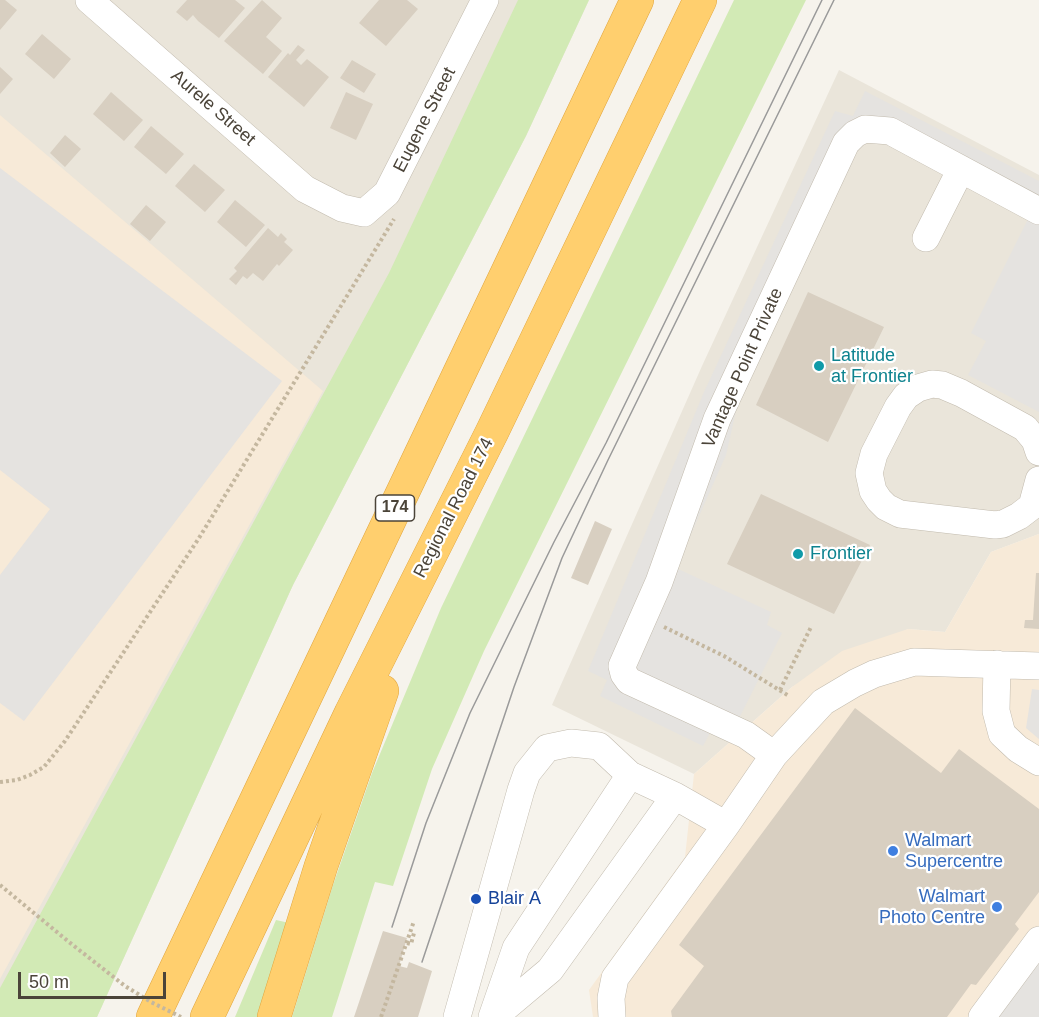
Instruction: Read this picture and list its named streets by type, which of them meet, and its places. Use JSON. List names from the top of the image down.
{
  "streets": {
    "highway": ["174", "Regional Road 174"],
    "street": ["Aurele Street", "Eugene Street", "Vantage Point Private"]
  },
  "crossings": [
    ["Aurele Street", "Eugene Street"]
  ],
  "places": [
    "Latitude at Frontier",
    "Frontier",
    "Walmart Supercentre",
    "Blair A",
    "Walmart Photo Centre"
  ],
  "scale_bar": "50 m"
}
